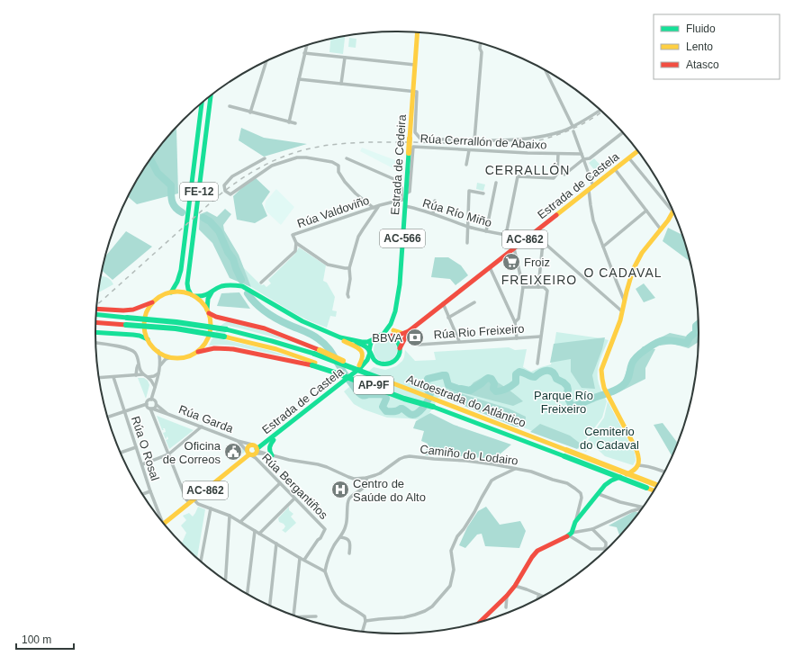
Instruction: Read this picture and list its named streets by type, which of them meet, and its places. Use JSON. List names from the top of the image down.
{
  "streets": {
    "main road": [
      "Estrada de Cedeira",
      "Estrada de Castela",
      "FE-12",
      "AC-566",
      "AC-862",
      "AP-9F",
      "Autoestrada do Atlántico"
    ],
    "street": [
      "Rúa Cerrallón de Abaixo",
      "Rúa Valdoviño",
      "Rúa Río Miño",
      "Rúa Rio Freixeiro",
      "Rúa Garda",
      "Rúa O Rosal",
      "Camiño do Lodairo",
      "Rúa Bergantiños"
    ]
  },
  "crossings": [
    ["Rúa Cerrallón de Abaixo", "Estrada de Cedeira"],
    ["Rúa Cerrallón de Abaixo", "Rúa Valdoviño"],
    ["Estrada de Cedeira", "Rúa Valdoviño"],
    ["Estrada de Cedeira", "Rúa Río Miño"],
    ["Estrada de Cedeira", "AC-566"],
    ["Estrada de Castela", "Rúa Río Miño"],
    ["Estrada de Castela", "AC-862"],
    ["Estrada de Castela", "Rúa Garda"],
    ["Estrada de Castela", "Camiño do Lodairo"],
    ["Estrada de Castela", "Rúa Bergantiños"],
    ["AC-566", "AC-862"],
    ["Rúa Garda", "Camiño do Lodairo"],
    ["Rúa Garda", "Rúa Bergantiños"],
    ["Camiño do Lodairo", "Rúa Bergantiños"]
  ],
  "districts": ["CERRALLÓN", "O CADAVAL", "FREIXEIRO"],
  "parks": ["Parque Río Freixeiro", "Cemiterio do Cadaval"],
  "places": {
    "supermarket": ["Froiz"],
    "bank": ["BBVA"],
    "public building": ["Oficina de Correos"],
    "hospital": ["Centro de Saúde do Alto"]
  },
  "legend": ["Fluido", "Lento", "Atasco"],
  "scale_bar": "100 m"
}
